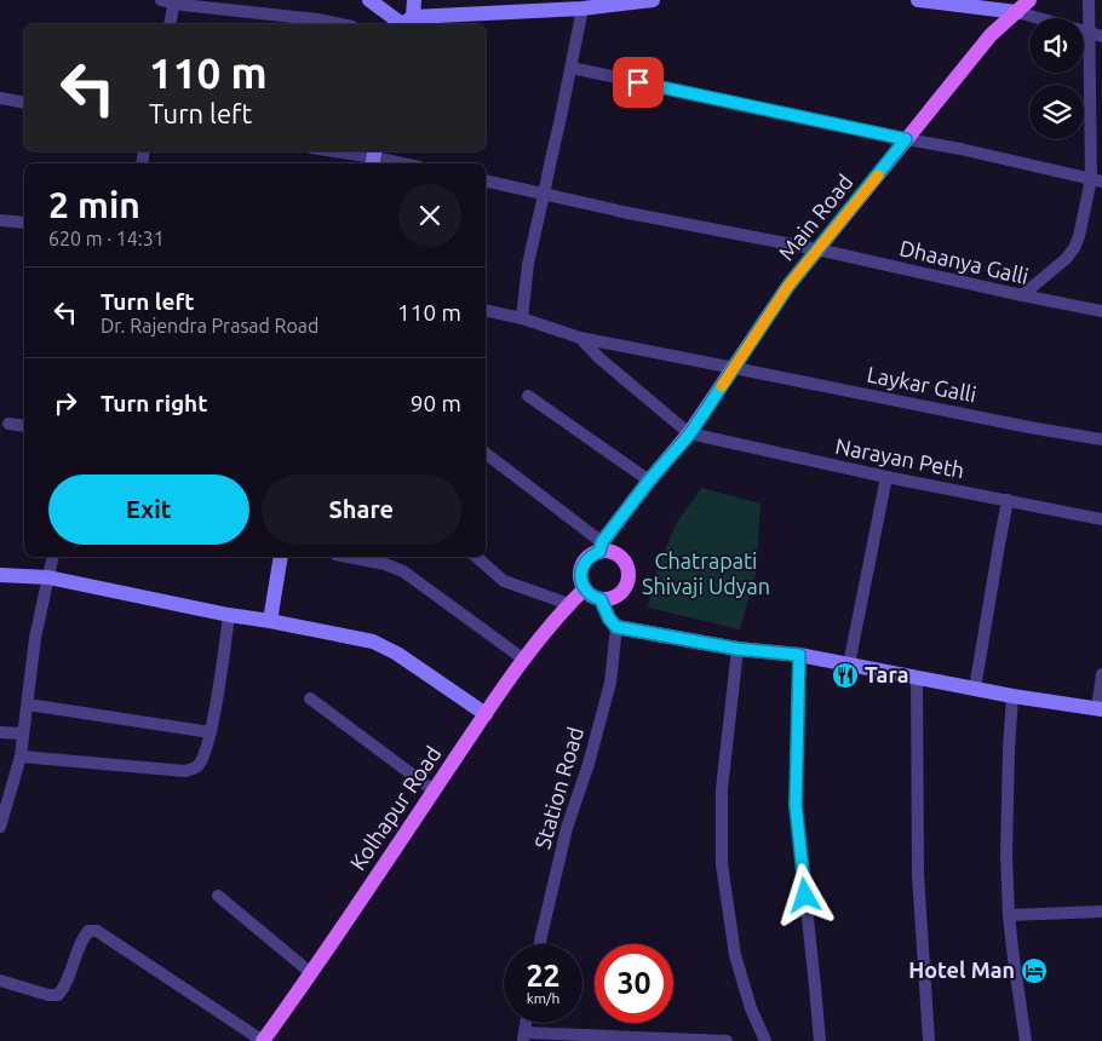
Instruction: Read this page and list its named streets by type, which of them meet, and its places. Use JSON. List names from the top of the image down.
{
  "streets": {
    "main road": ["Main Road", "Kolhapur Road"],
    "street": [
      "Dhaanya Galli",
      "Laykar Galli",
      "Narayan Peth",
      "Station Road"
    ]
  },
  "crossings": [
    ["Main Road", "Dhaanya Galli"],
    ["Main Road", "Laykar Galli"],
    ["Main Road", "Narayan Peth"],
    ["Main Road", "Kolhapur Road"]
  ],
  "parks": ["Chatrapati Shivaji Udyan"],
  "places": {
    "restaurant": ["Tara"],
    "hotel": ["Hotel Man"]
  },
  "page": {
    "turn": ["110 m", "Turn left"],
    "heading": ["2 min", "620 m · 14:31"],
    "list": [
      {
        "name": "Turn left",
        "note": "Dr. Rajendra Prasad Road",
        "value": "110 m"
      },
      {
        "name": "Turn right",
        "value": "90 m"
      }
    ],
    "buttons": ["Exit", "Share"],
    "speed": "22 km/h",
    "limit": "30"
  }
}
